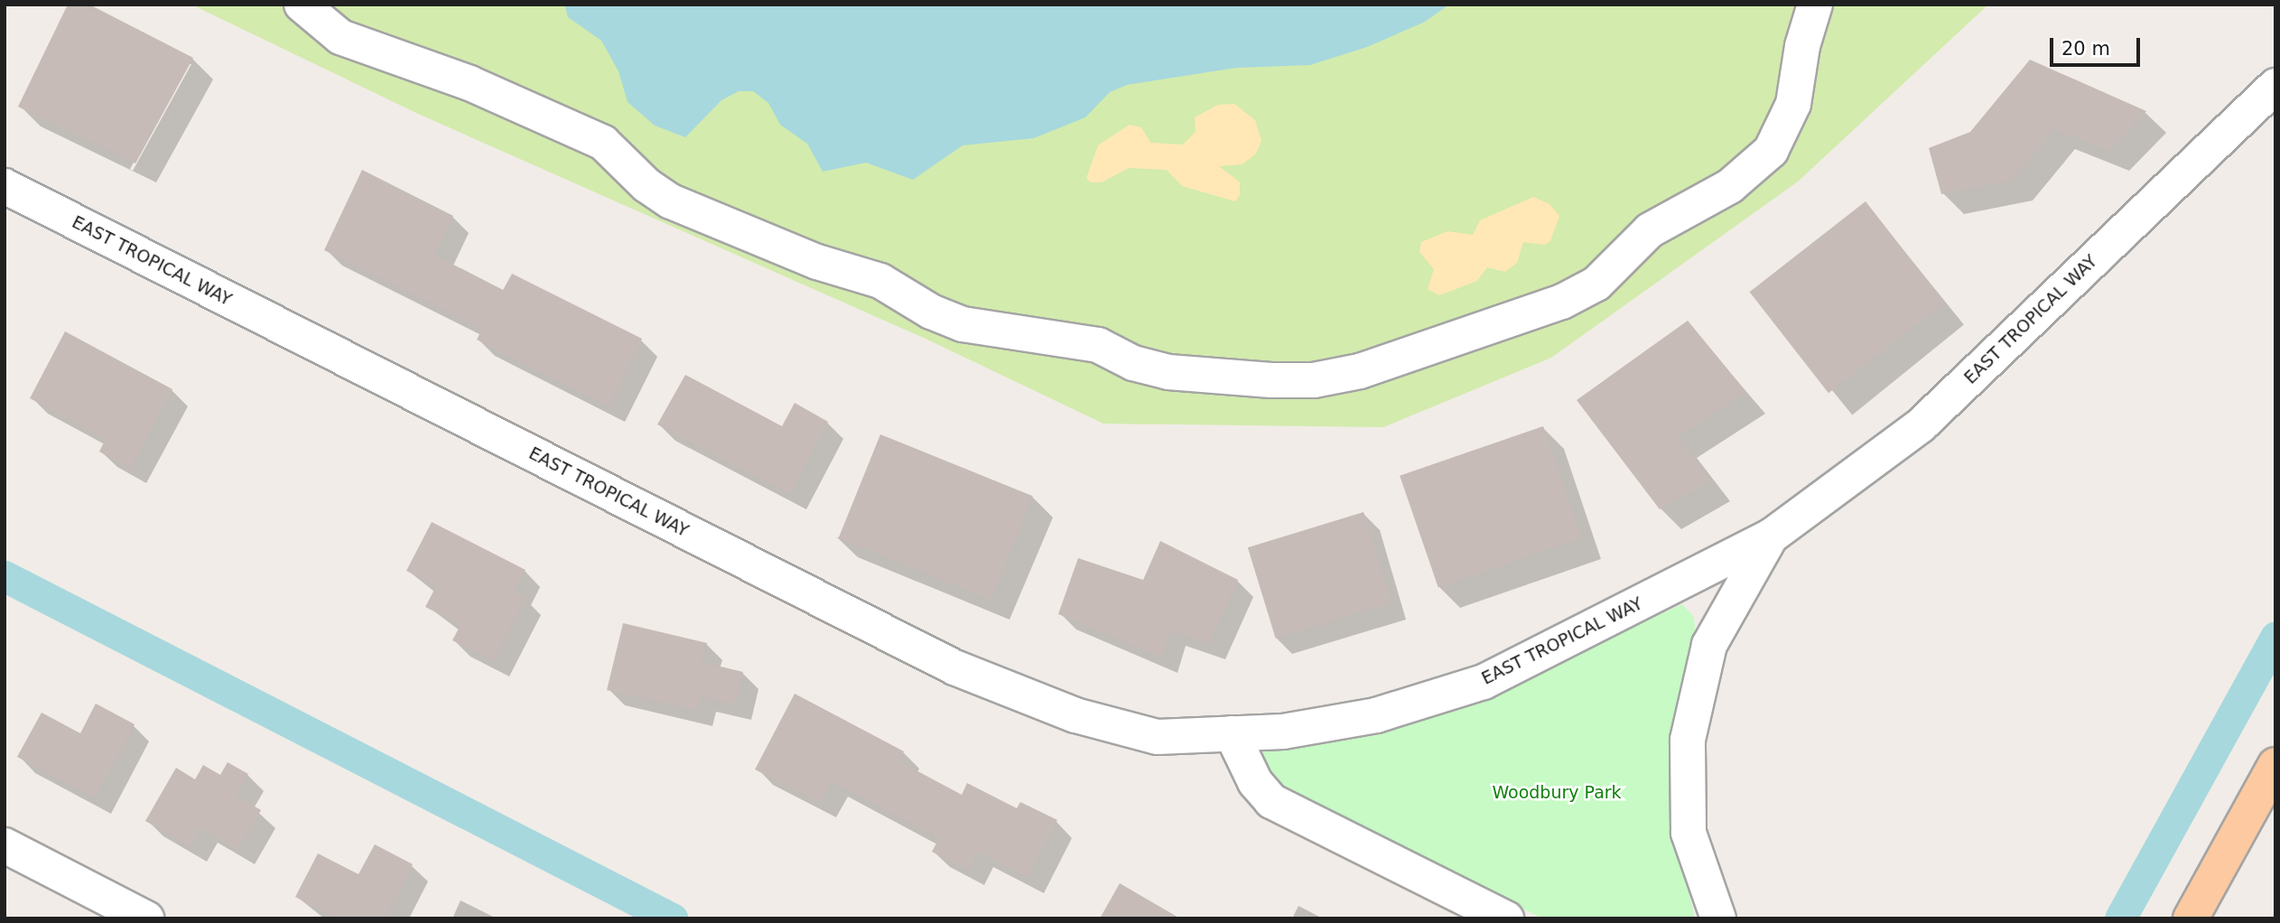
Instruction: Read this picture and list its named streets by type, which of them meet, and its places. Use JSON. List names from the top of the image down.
{
  "streets": {
    "street": ["EAST TROPICAL WAY"]
  },
  "parks": ["Woodbury Park"],
  "scale_bar": "20 m"
}
